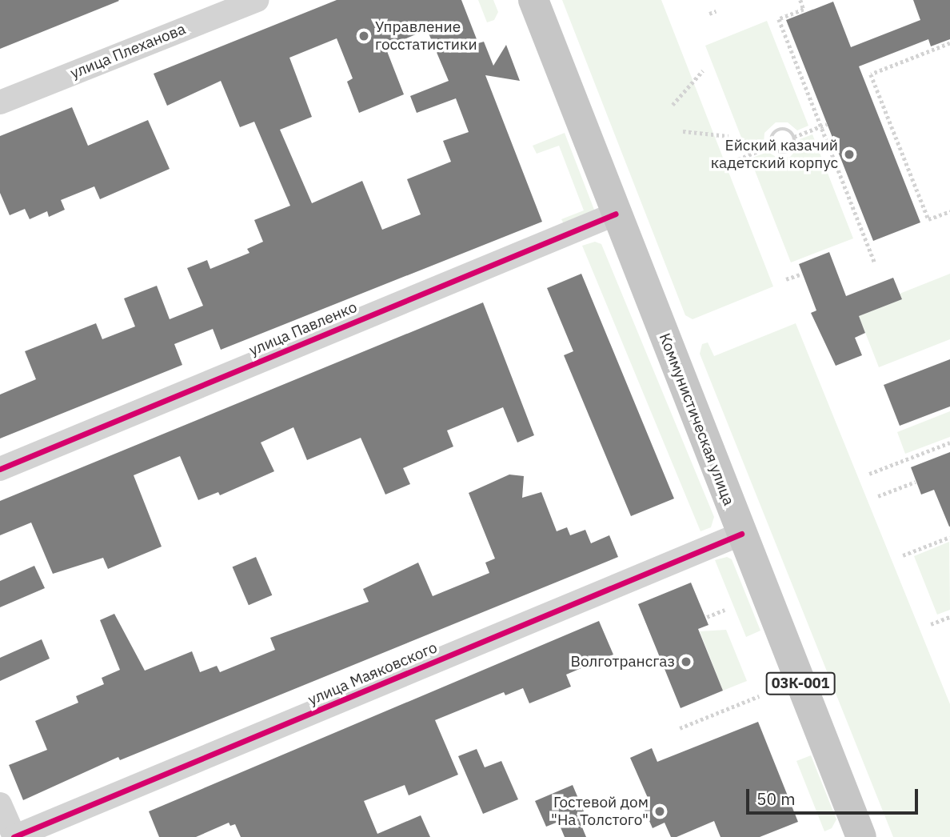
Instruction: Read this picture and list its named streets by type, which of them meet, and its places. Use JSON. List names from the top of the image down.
{
  "streets": {
    "main road": ["Коммунистическая улица", "03К-001"],
    "street": ["улица Плеханова", "улица Павленко", "улица Маяковского"]
  },
  "crossings": [
    ["улица Павленко", "Коммунистическая улица"],
    ["Коммунистическая улица", "улица Маяковского"]
  ],
  "places": [
    "Управление госстатистики",
    "Ейский казачий кадетский корпус",
    "Волготрансгаз",
    "Гостевой дом \"На Толстого\""
  ],
  "scale_bar": "50 m"
}
